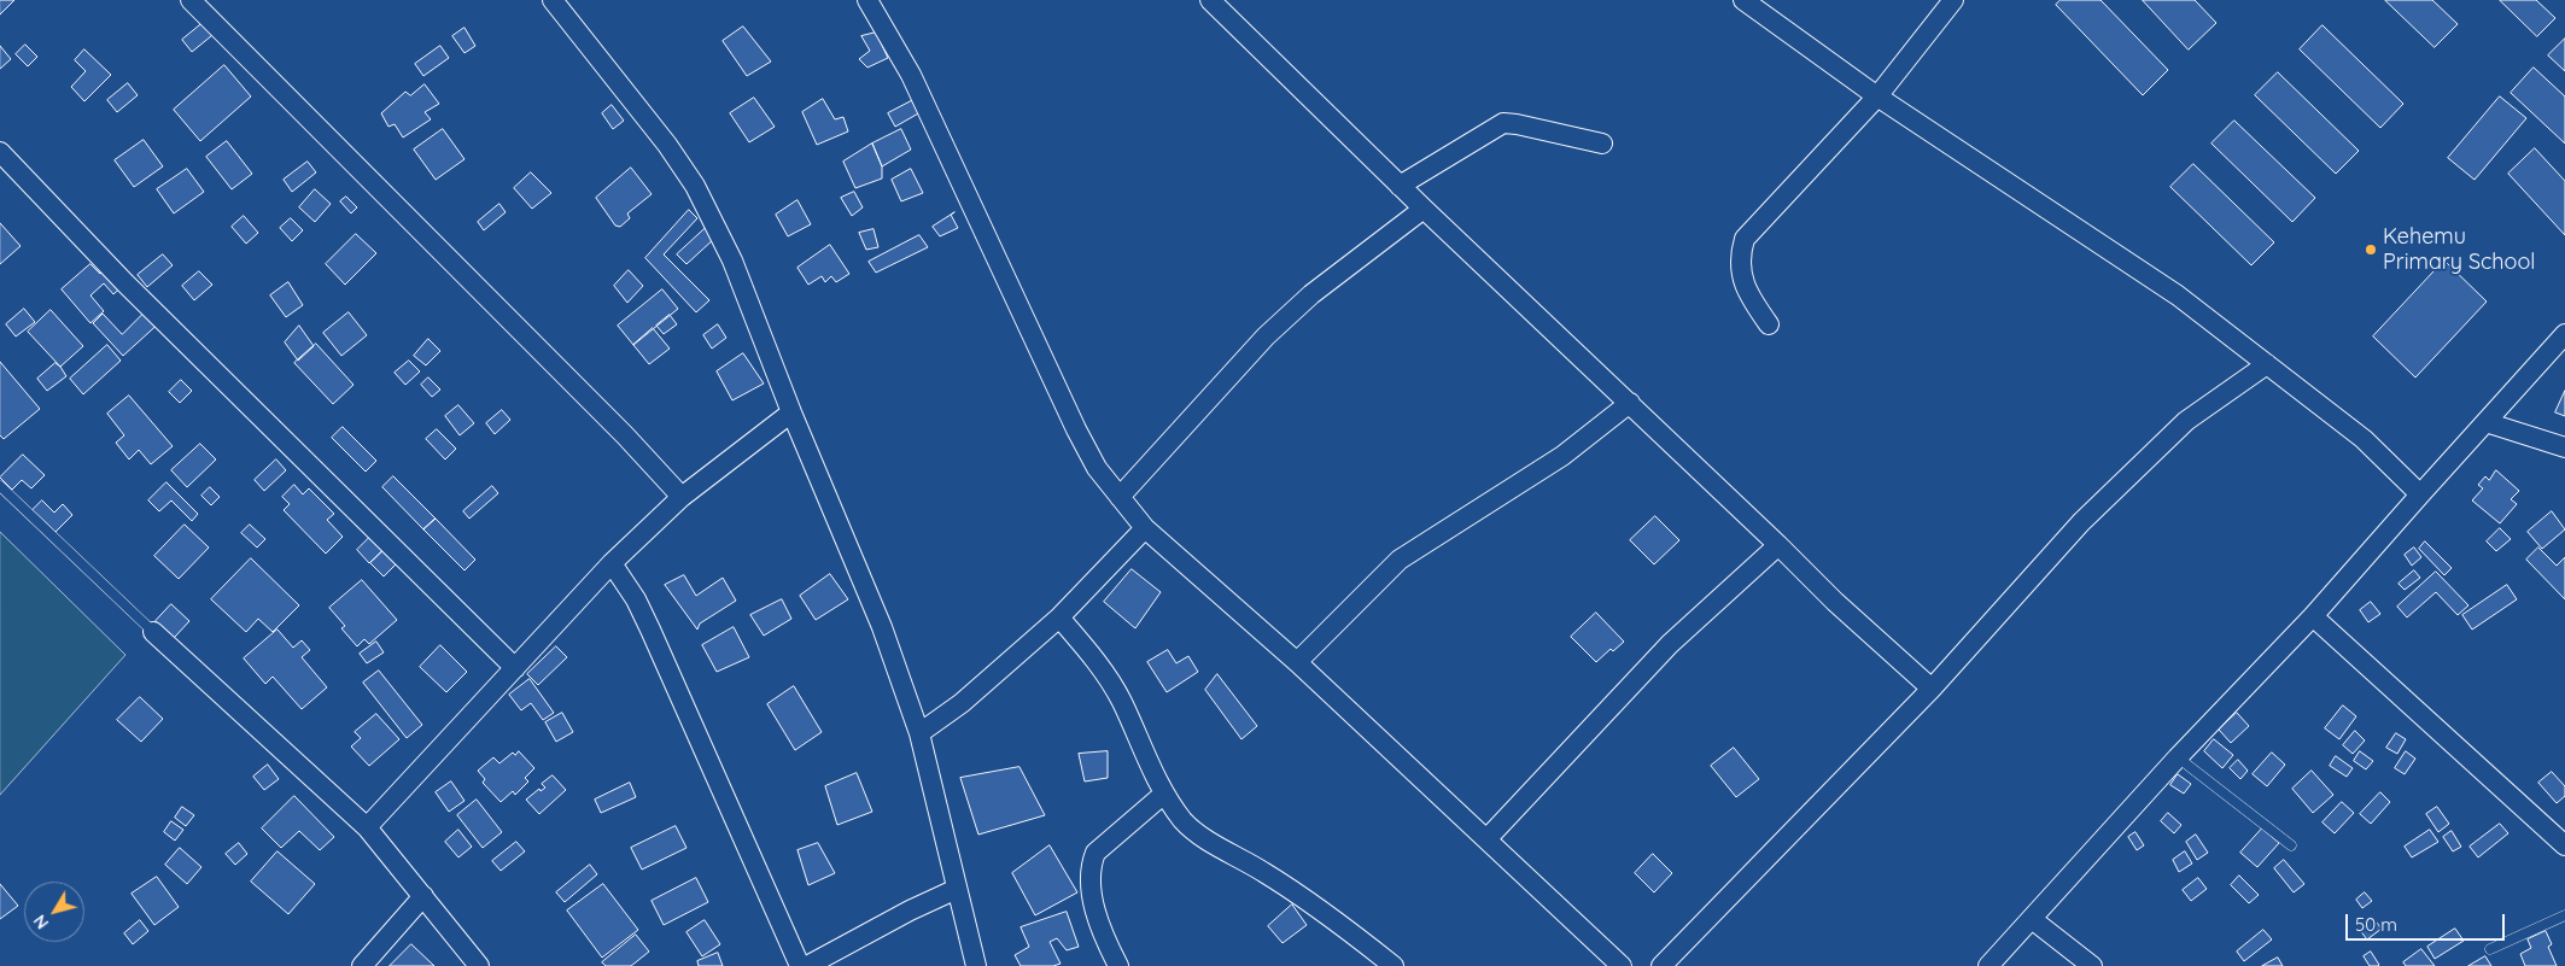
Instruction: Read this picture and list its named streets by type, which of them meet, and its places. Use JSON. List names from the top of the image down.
{
  "places": ["Kehemu Primary School"],
  "scale_bar": "50 m",
  "north": "bottom left"
}
